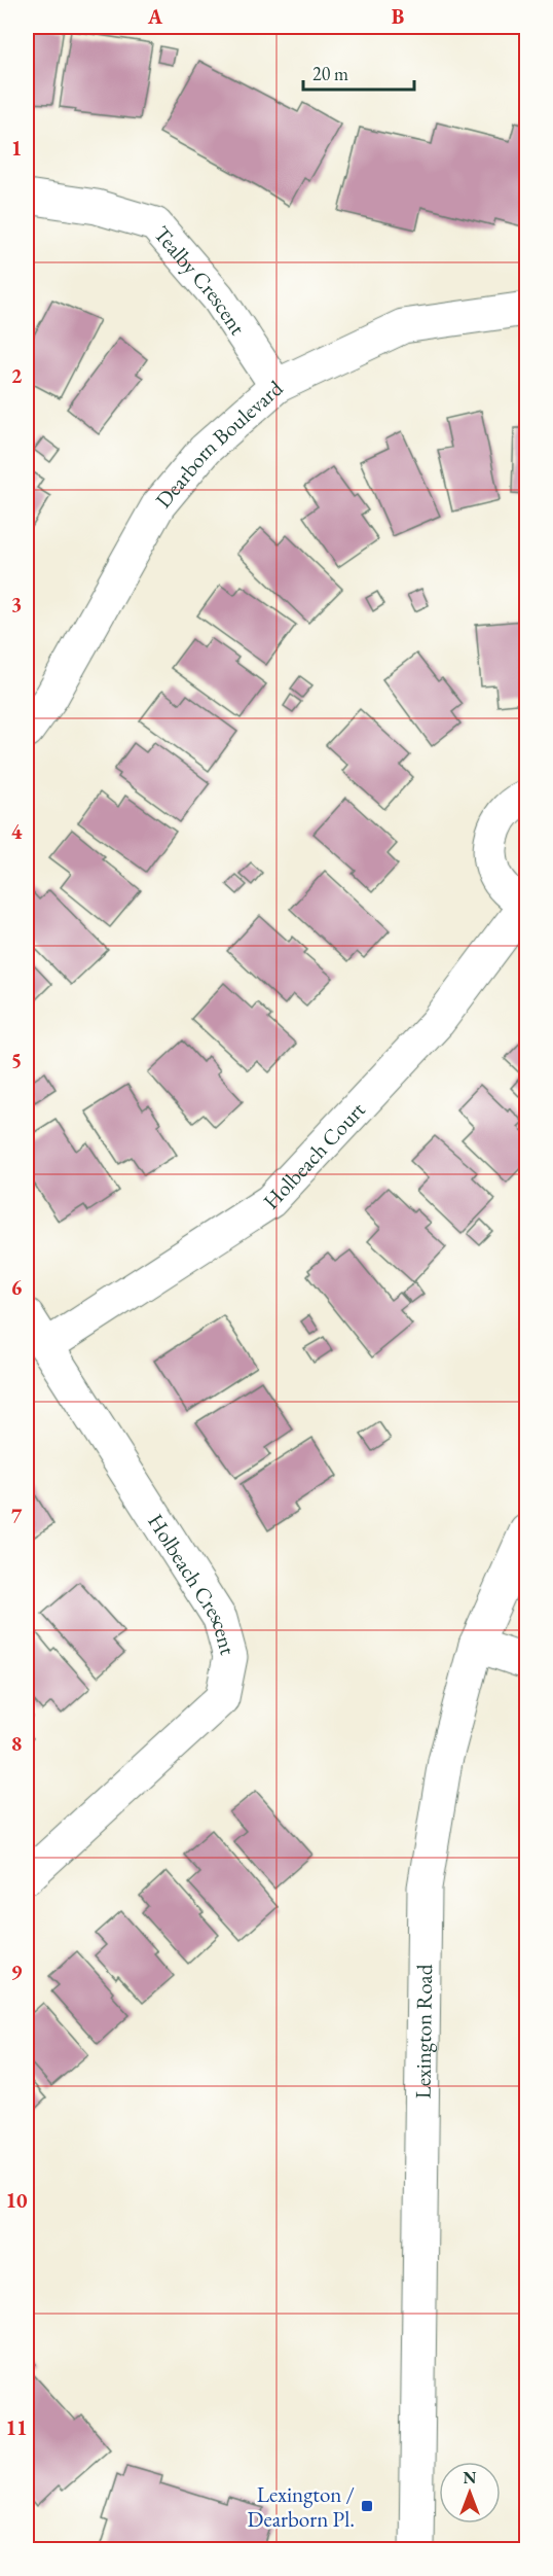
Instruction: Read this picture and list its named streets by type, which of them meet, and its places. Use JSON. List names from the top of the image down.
{
  "streets": {
    "street": [
      "Tealby Crescent",
      "Dearborn Boulevard",
      "Holbeach Court",
      "Holbeach Crescent",
      "Lexington Road"
    ]
  },
  "crossings": [
    ["Tealby Crescent", "Dearborn Boulevard"],
    ["Holbeach Court", "Holbeach Crescent"]
  ],
  "places": {
    "transit": ["Lexington / Dearborn Pl."]
  },
  "scale_bar": "20 m",
  "north": "top",
  "grid": {
    "columns": ["A", "B"],
    "rows": [
      "1",
      "2",
      "3",
      "4",
      "5",
      "6",
      "7",
      "8",
      "9",
      "10",
      "11"
    ]
  }
}
